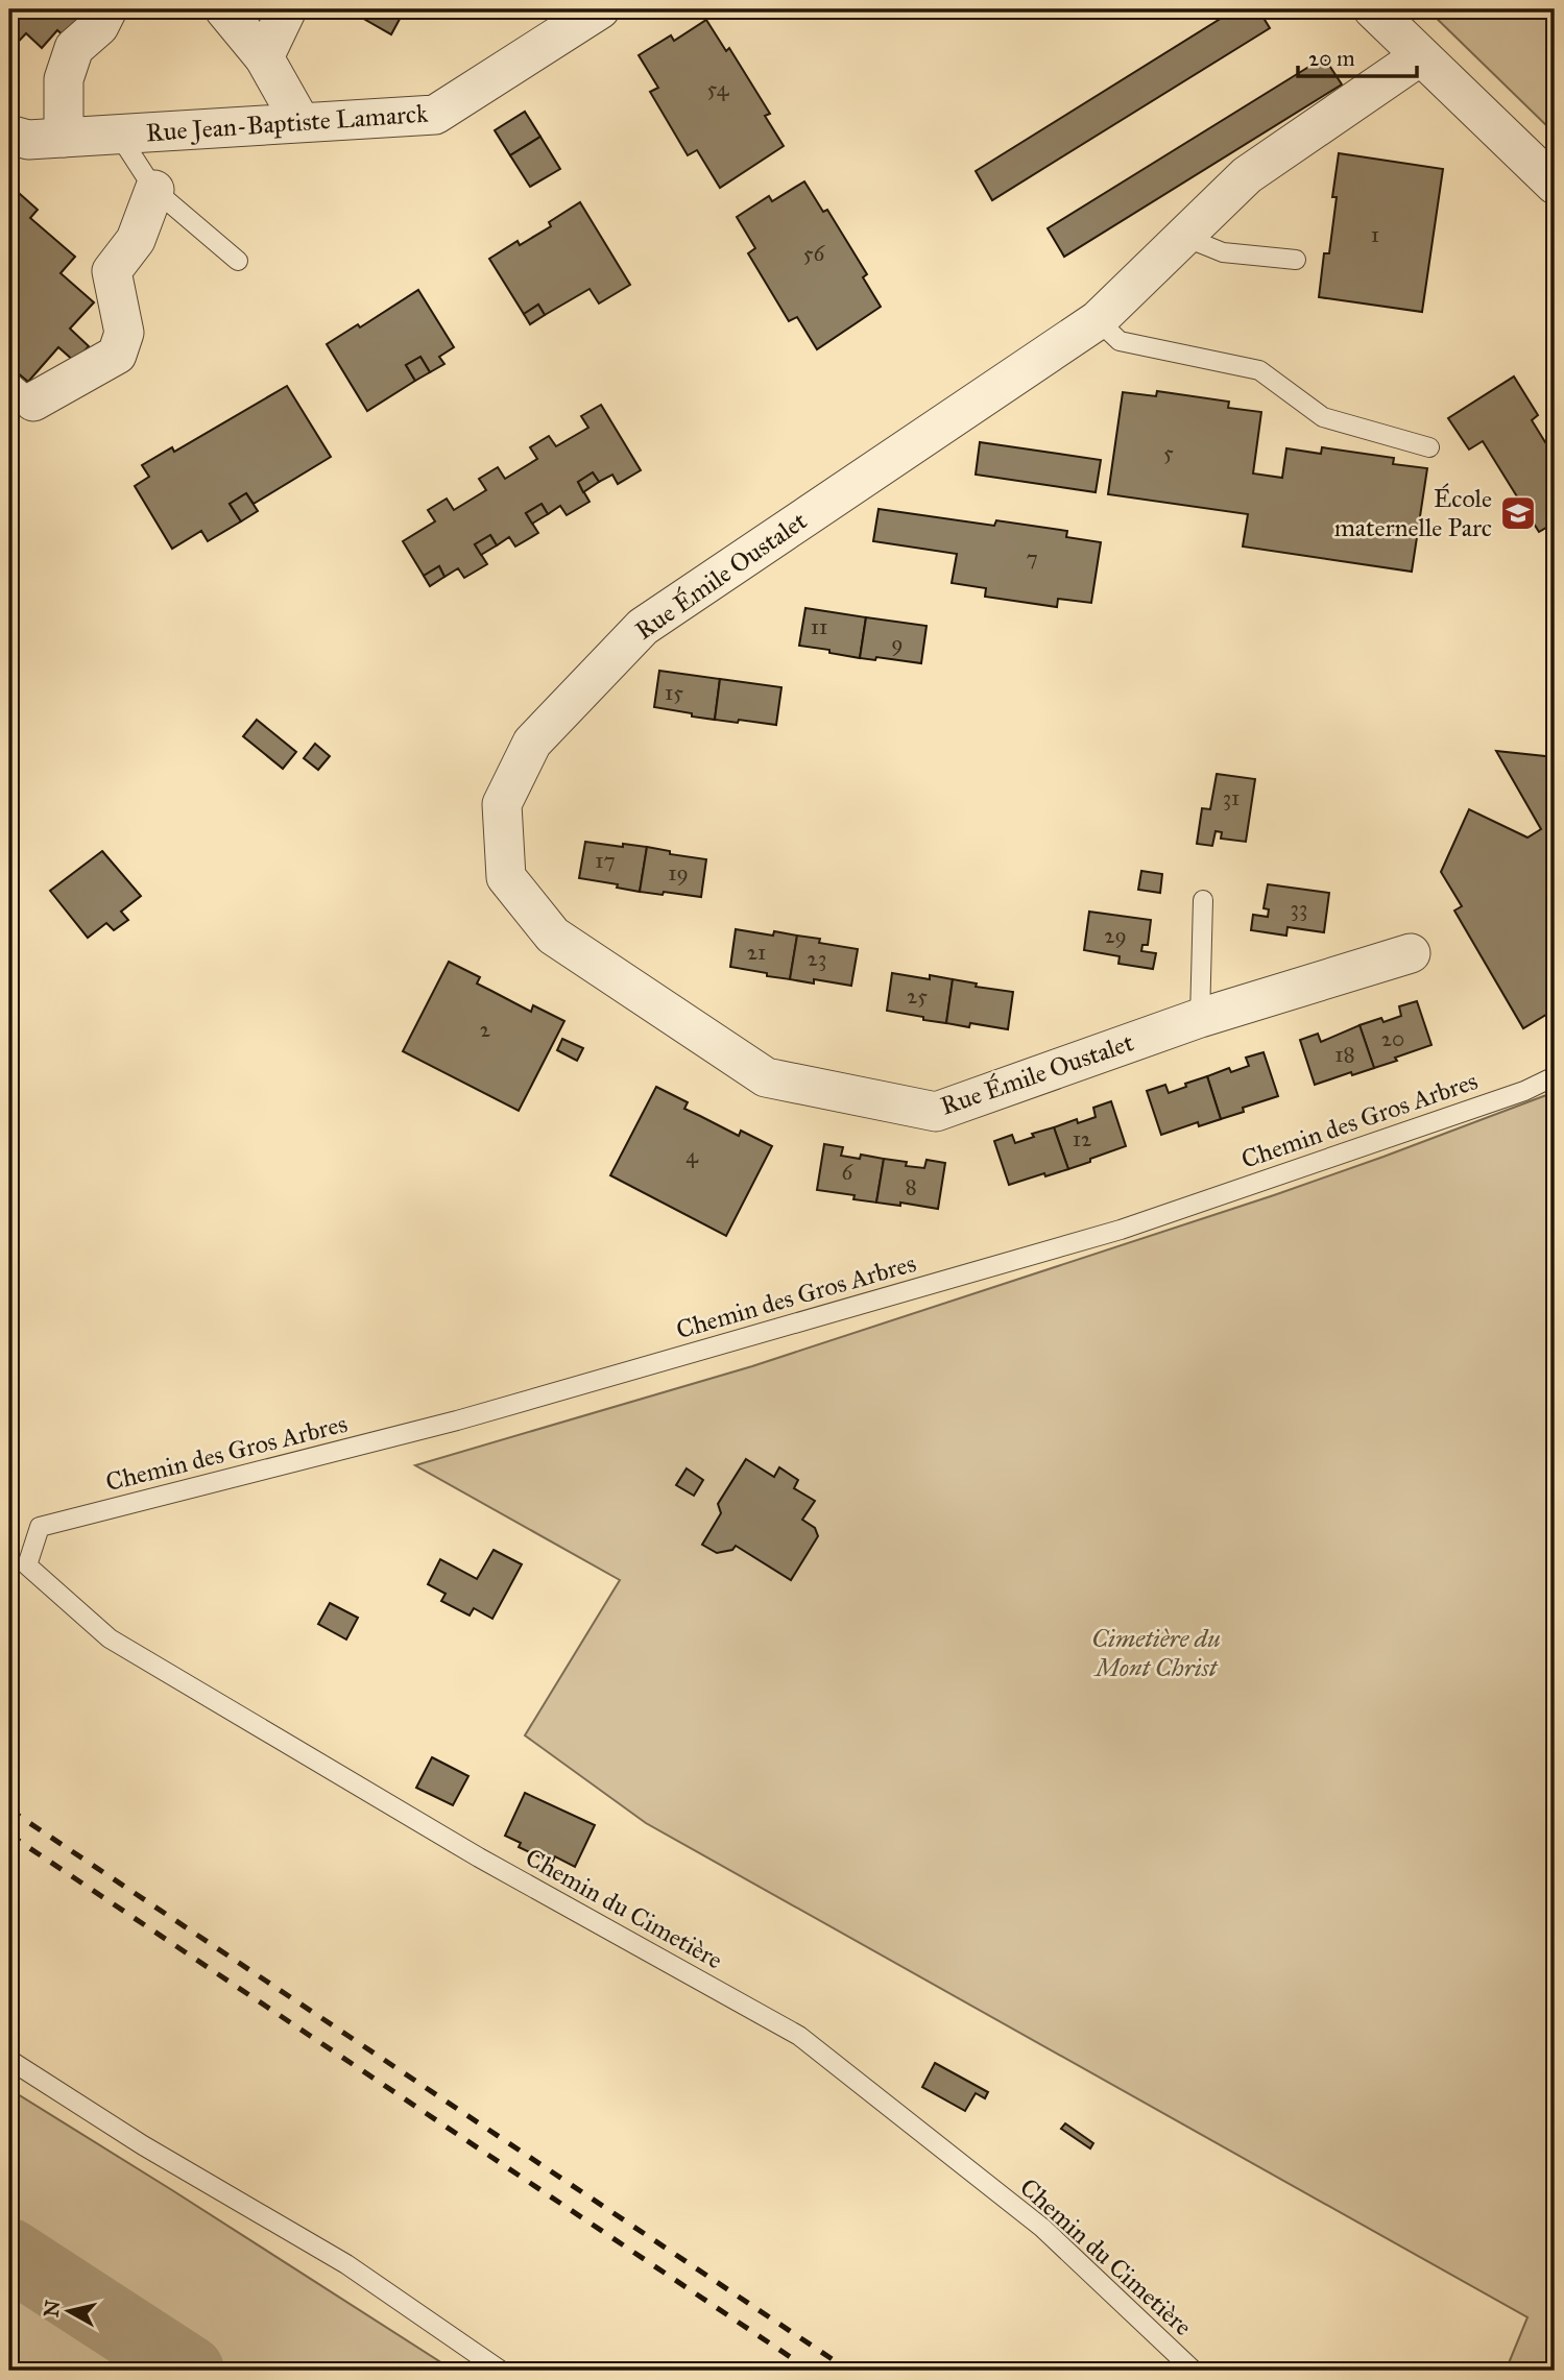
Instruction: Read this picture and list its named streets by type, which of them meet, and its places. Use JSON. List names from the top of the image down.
{
  "streets": {
    "street": ["Rue Jean-Baptiste Lamarck", "Rue Émile Oustalet"],
    "lane": ["Chemin des Gros Arbres", "Chemin du Cimetière"]
  },
  "crossings": [
    ["Chemin des Gros Arbres", "Chemin du Cimetière"]
  ],
  "parks": ["Cimetière du Mont Christ"],
  "places": {
    "school or university": ["École maternelle Parc"]
  },
  "house_numbers": [
    "54",
    "1",
    "56",
    "5",
    "7",
    "11",
    "9",
    "15",
    "31",
    "17",
    "19",
    "33",
    "29",
    "21",
    "23",
    "25",
    "2",
    "20",
    "18",
    "12",
    "4",
    "6",
    "8"
  ],
  "scale_bar": "20 m",
  "north": "left"
}
